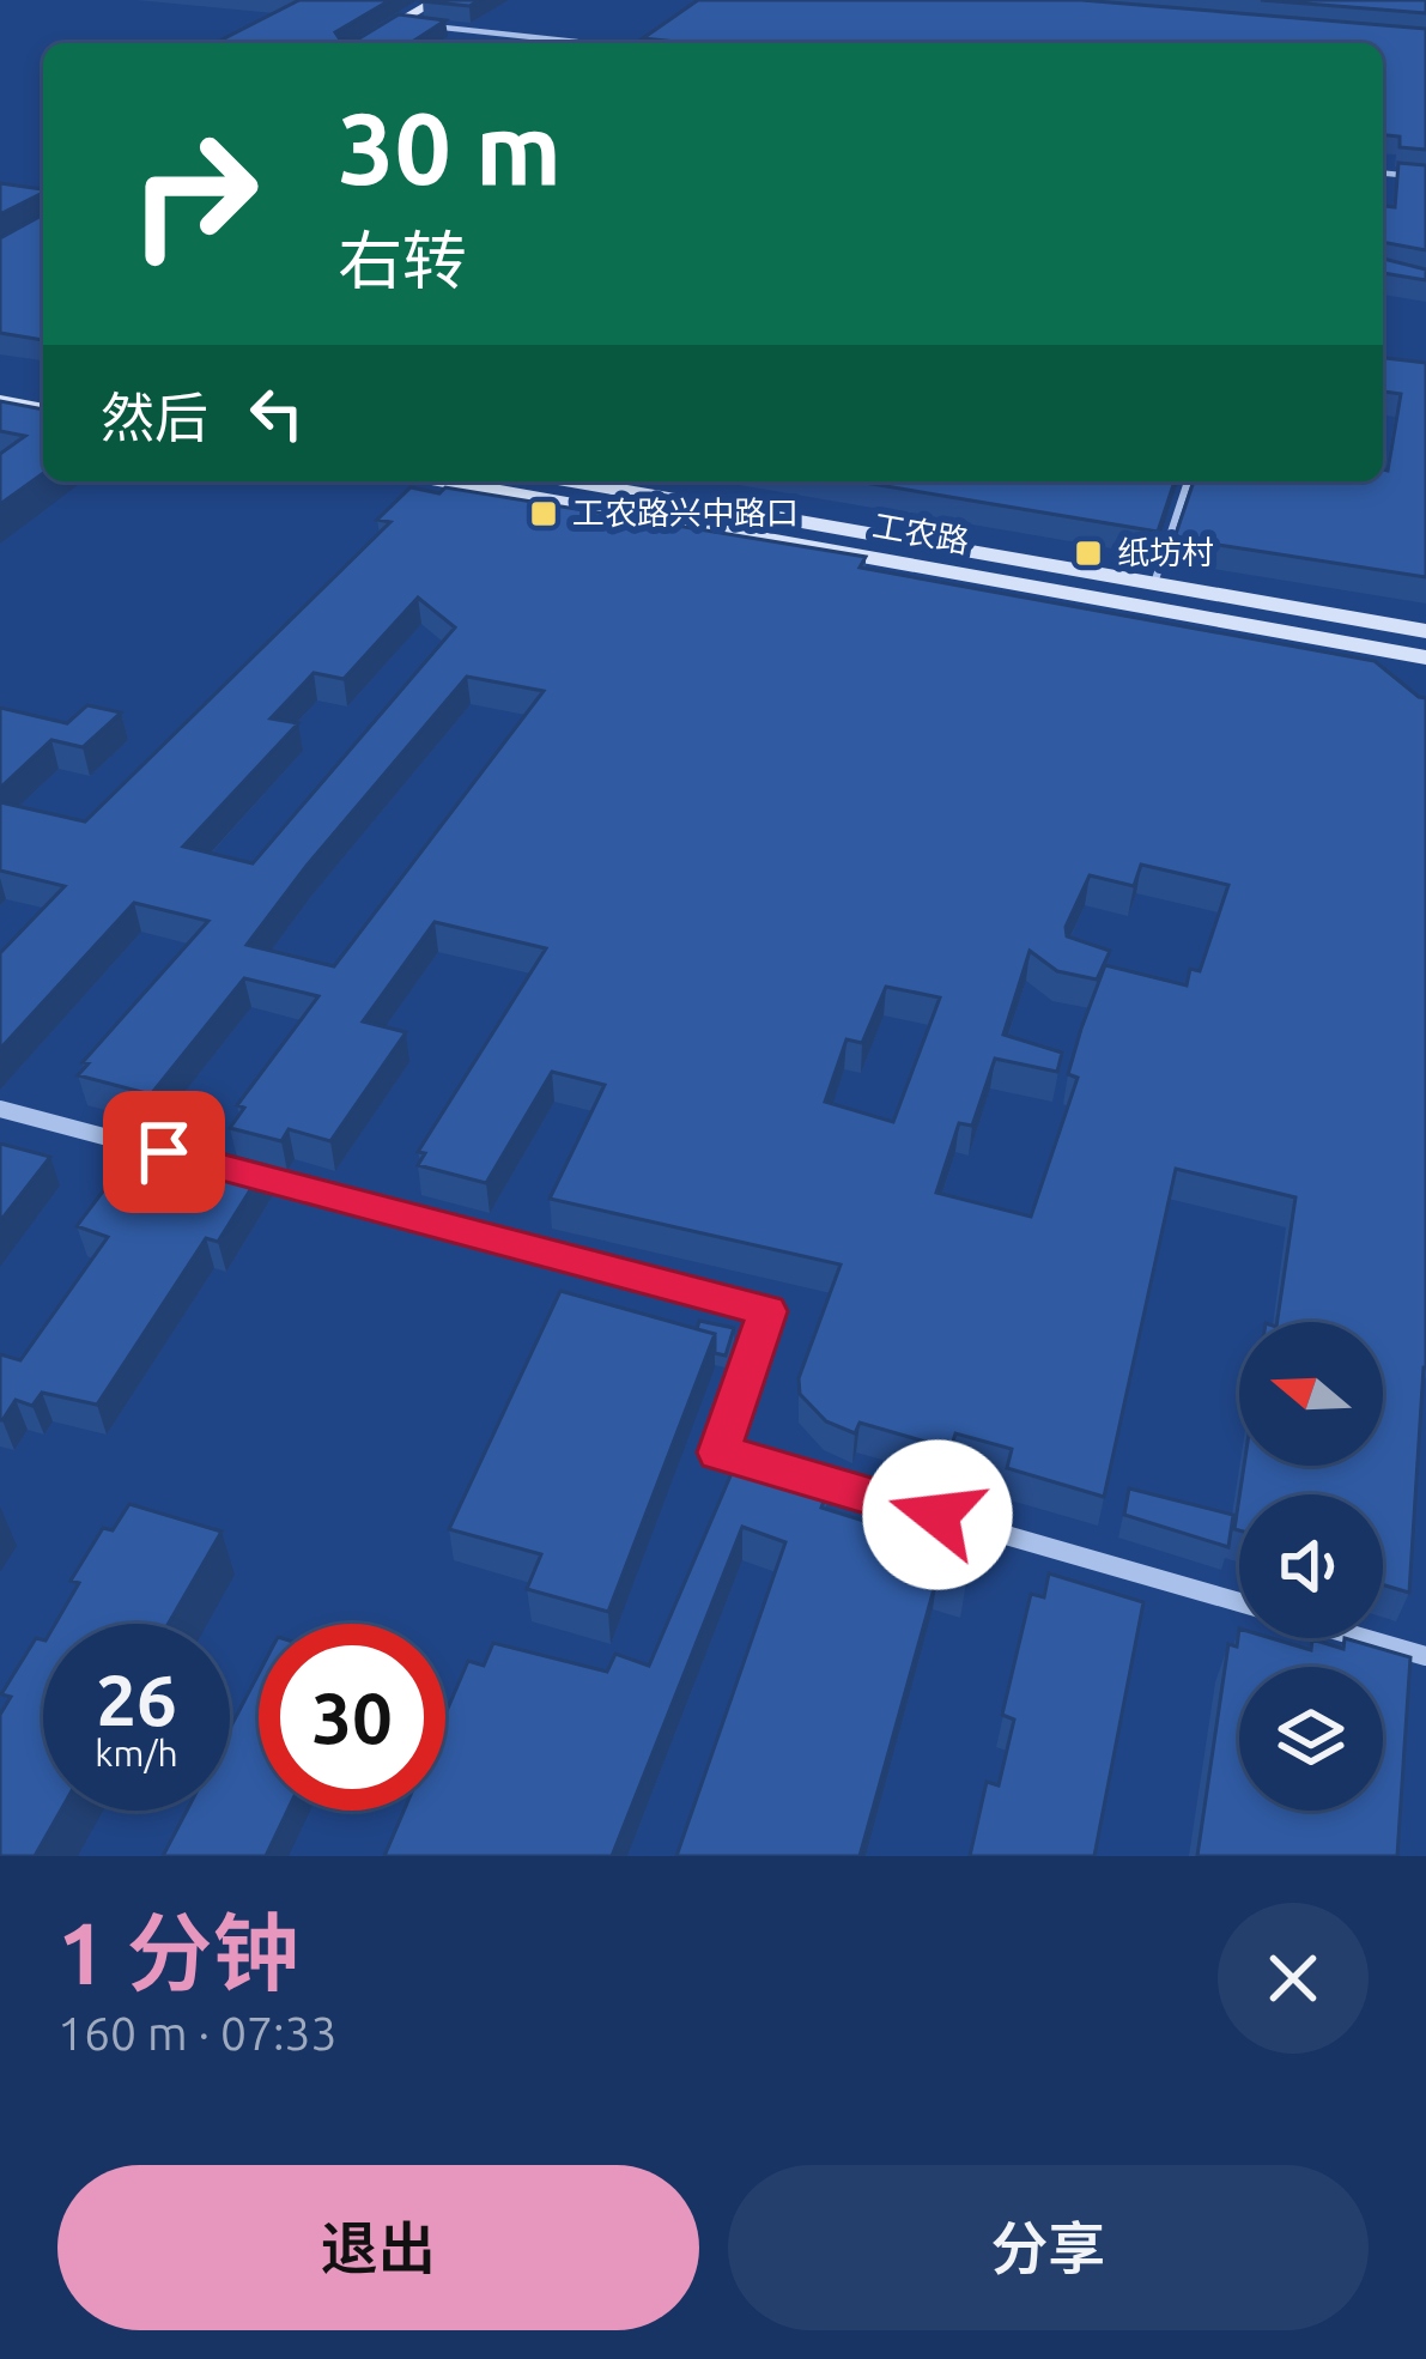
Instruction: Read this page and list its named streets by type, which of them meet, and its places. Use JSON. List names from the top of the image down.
{
  "streets": {
    "main road": ["工农路"]
  },
  "places": {
    "transit": ["工农路兴中路口", "纸坊村"]
  },
  "north": "left",
  "page": {
    "turn": ["30 m", "右转"],
    "then": "然后",
    "speed": "26 km/h",
    "limit": "30",
    "heading": ["1 分钟", "160 m · 07:33"],
    "buttons": ["退出", "分享"]
  }
}
